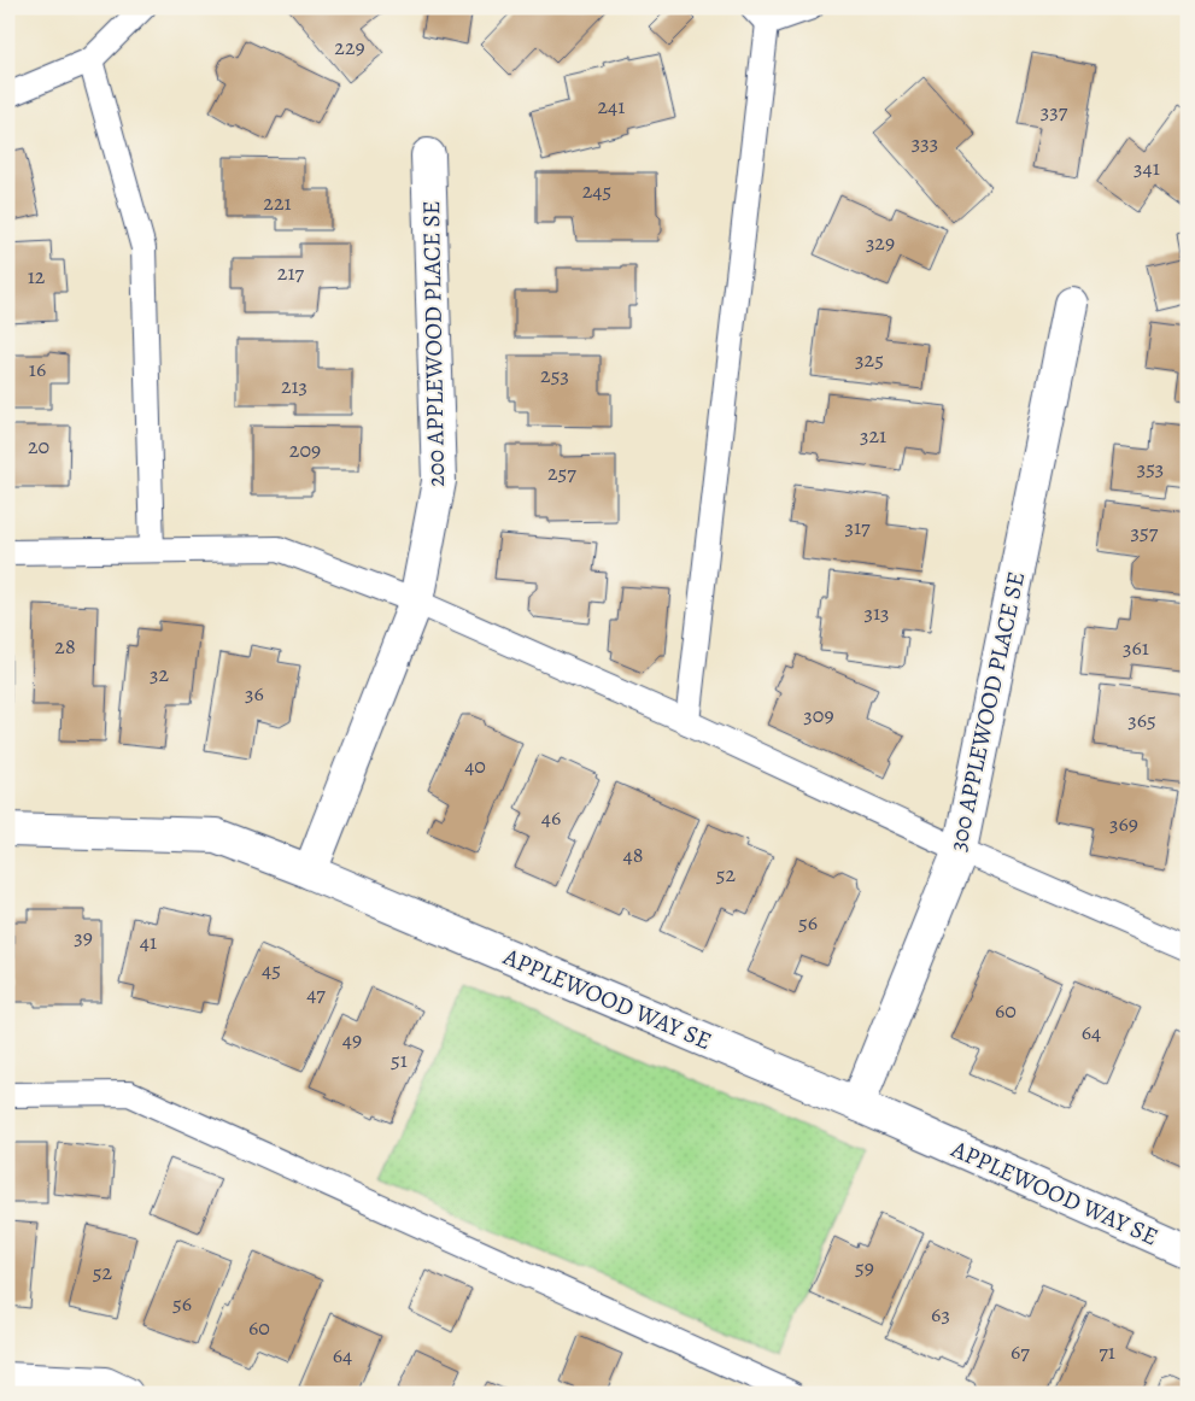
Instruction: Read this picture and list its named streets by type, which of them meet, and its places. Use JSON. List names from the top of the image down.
{
  "streets": {
    "street": ["200 APPLEWOOD PLACE SE", "300 APPLEWOOD PLACE SE", "APPLEWOOD WAY SE"]
  },
  "crossings": [
    ["200 APPLEWOOD PLACE SE", "APPLEWOOD WAY SE"],
    ["300 APPLEWOOD PLACE SE", "APPLEWOOD WAY SE"]
  ],
  "house_numbers": [
    "229",
    "241",
    "337",
    "333",
    "341",
    "245",
    "221",
    "329",
    "217",
    "12",
    "325",
    "16",
    "253",
    "213",
    "321",
    "20",
    "209",
    "353",
    "257",
    "317",
    "357",
    "313",
    "28",
    "361",
    "32",
    "36",
    "309",
    "365",
    "40",
    "46",
    "369",
    "48",
    "52",
    "56",
    "39",
    "41",
    "45",
    "47",
    "60",
    "64",
    "49",
    "51",
    "59",
    "52",
    "56",
    "63",
    "60",
    "67",
    "71",
    "64"
  ]
}
